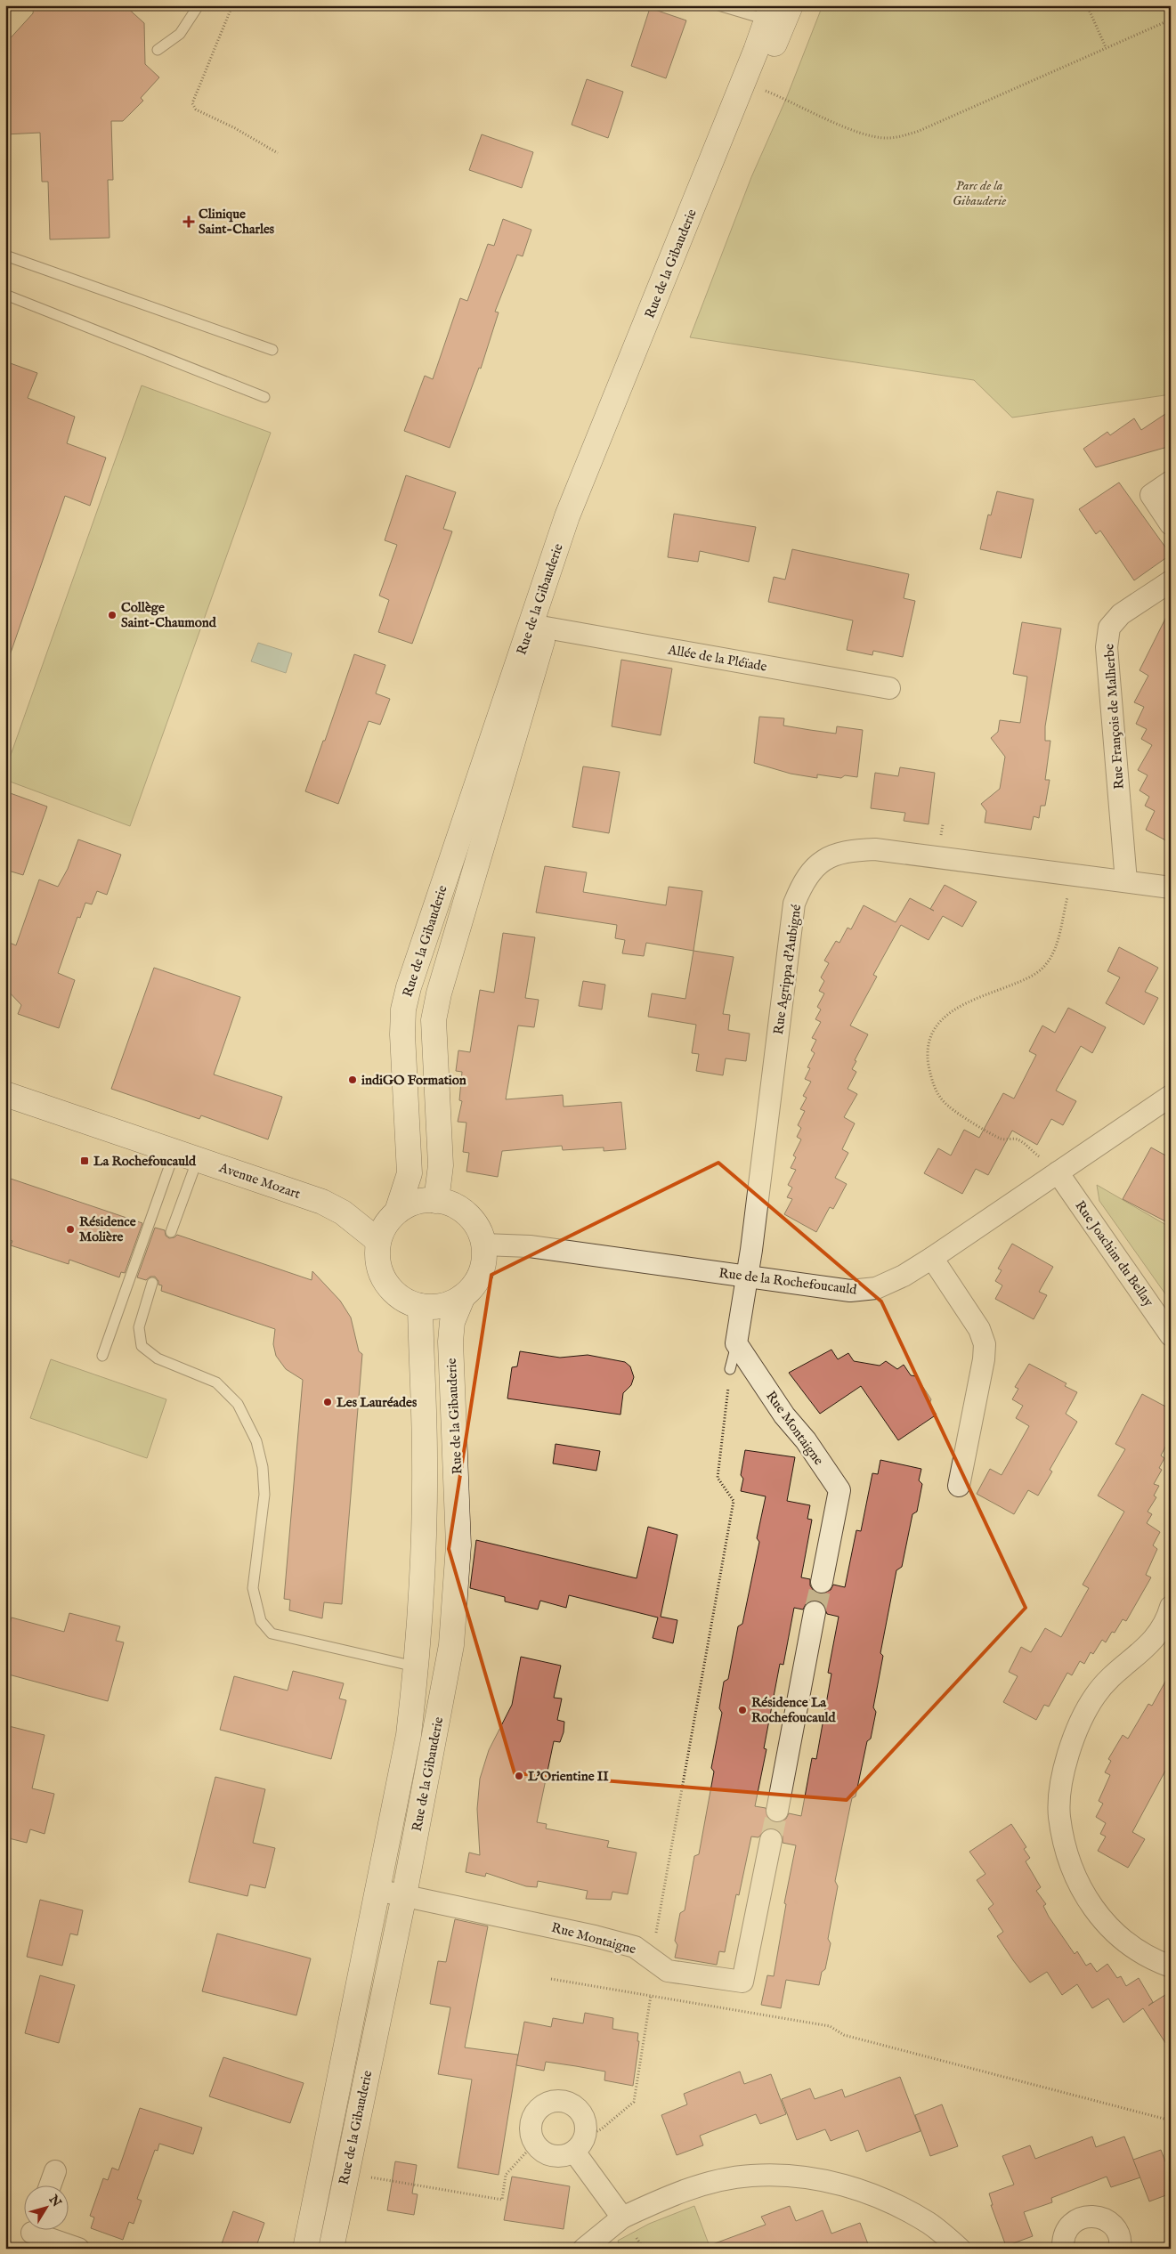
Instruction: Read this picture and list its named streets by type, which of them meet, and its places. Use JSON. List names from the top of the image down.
{
  "streets": {
    "street": [
      "Rue de la Gibauderie",
      "Allée de la Pléïade",
      "Rue François de Malherbe",
      "Rue Agrippa d'Aubigné",
      "Avenue Mozart",
      "Rue Joachim du Bellay",
      "Rue de la Rochefoucauld",
      "Rue Montaigne"
    ]
  },
  "crossings": [
    ["Rue de la Gibauderie", "Allée de la Pléïade"],
    ["Rue de la Gibauderie", "Avenue Mozart"],
    ["Rue de la Gibauderie", "Rue de la Rochefoucauld"],
    ["Rue de la Gibauderie", "Rue Montaigne"],
    ["Rue François de Malherbe", "Rue Agrippa d'Aubigné"],
    ["Rue Agrippa d'Aubigné", "Rue de la Rochefoucauld"],
    ["Avenue Mozart", "Rue de la Rochefoucauld"],
    ["Rue Joachim du Bellay", "Rue de la Rochefoucauld"]
  ],
  "parks": ["Parc de la Gibauderie"],
  "places": {
    "health": ["Clinique Saint-Charles"],
    "other": [
      "Collège Saint-Chaumond",
      "indiGO Formation",
      "Résidence Molière",
      "Les Lauréades",
      "Résidence La Rochefoucauld",
      "L'Orientine II"
    ],
    "transit": ["La Rochefoucauld"]
  },
  "north": "top right"
}
